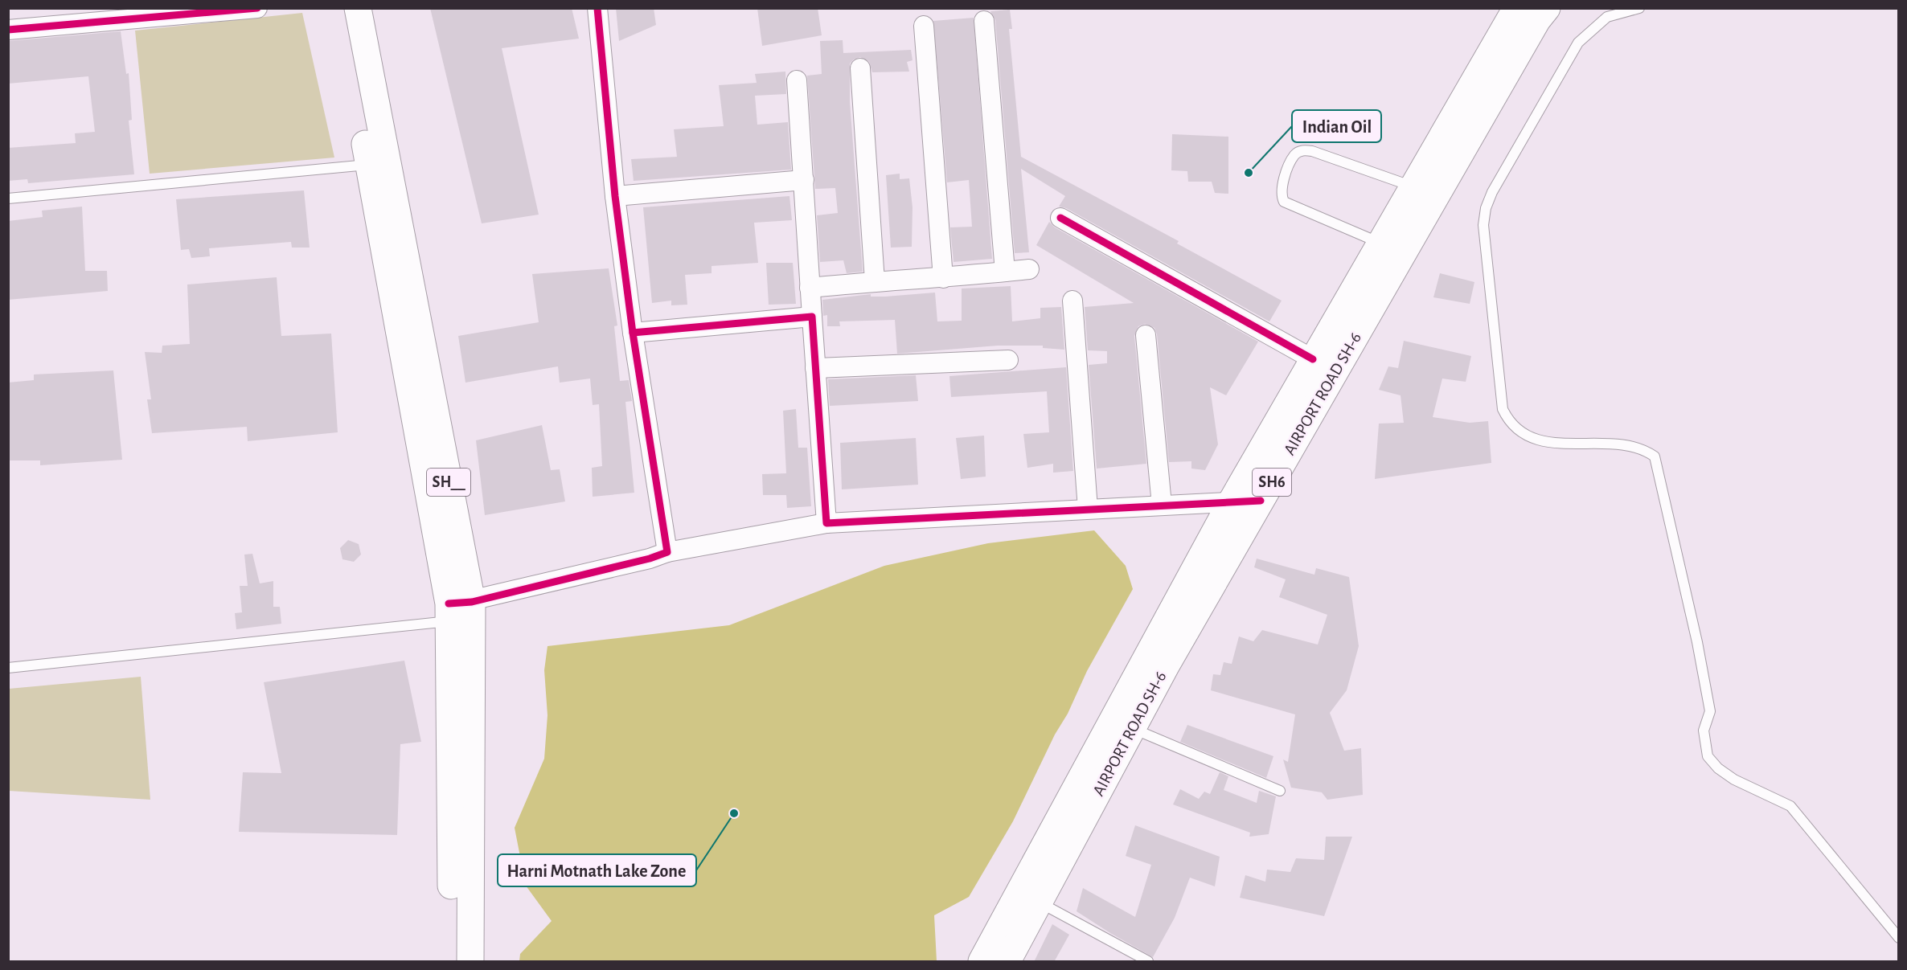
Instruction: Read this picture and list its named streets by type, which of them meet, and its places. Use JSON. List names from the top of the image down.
{
  "streets": {
    "main road": ["AIRPORT ROAD SH-6", "SH__", "SH6"]
  },
  "crossings": [
    ["AIRPORT ROAD SH-6", "SH6"]
  ],
  "places": ["Indian Oil", "Harni Motnath Lake Zone"]
}
